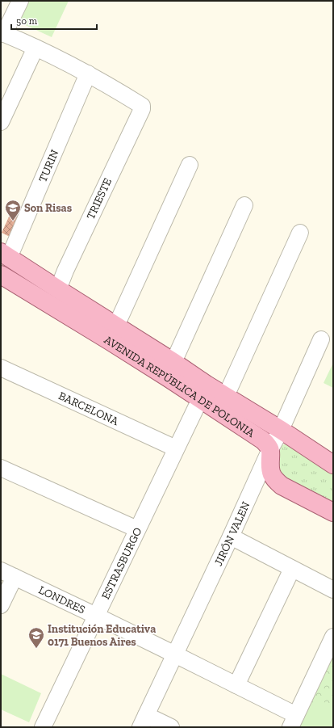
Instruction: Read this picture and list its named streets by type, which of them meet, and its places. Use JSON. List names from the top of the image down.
{
  "streets": {
    "main road": ["AVENIDA REPÚBLICA DE POLONIA"],
    "street": [
      "TURIN",
      "TRIESTE",
      "BARCELONA",
      "JIRÓN VALEN",
      "ESTRASBURGO",
      "LONDRES"
    ]
  },
  "crossings": [
    ["TURIN", "TRIESTE"],
    ["TURIN", "AVENIDA REPÚBLICA DE POLONIA"],
    ["TRIESTE", "AVENIDA REPÚBLICA DE POLONIA"],
    ["AVENIDA REPÚBLICA DE POLONIA", "JIRÓN VALEN"],
    ["AVENIDA REPÚBLICA DE POLONIA", "ESTRASBURGO"],
    ["BARCELONA", "ESTRASBURGO"],
    ["JIRÓN VALEN", "LONDRES"],
    ["ESTRASBURGO", "LONDRES"]
  ],
  "places": {
    "school or university": ["Son Risas", "Institución Educativa 0171 Buenos Aires"]
  },
  "scale_bar": "50 m"
}
